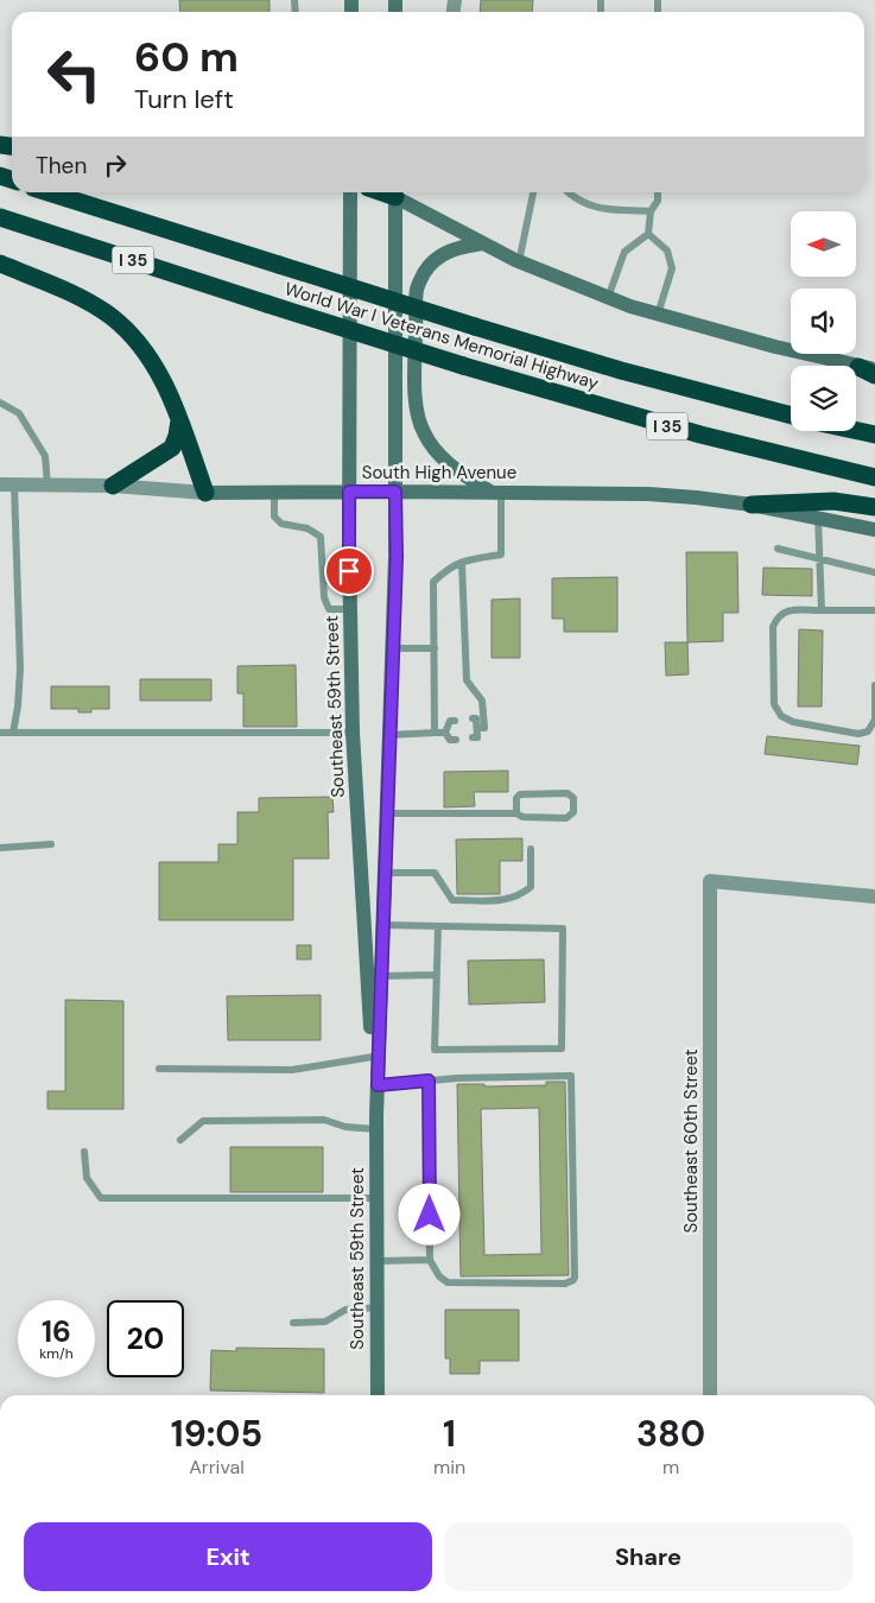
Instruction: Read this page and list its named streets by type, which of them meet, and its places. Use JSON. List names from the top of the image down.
{
  "streets": {
    "highway": ["I 35", "World War I Veterans Memorial Highway"],
    "main road": ["South High Avenue", "Southeast 59th Street"],
    "street": ["Southeast 60th Street"]
  },
  "crossings": [
    ["South High Avenue", "Southeast 59th Street"]
  ],
  "north": "left",
  "page": {
    "turn": ["60 m", "Turn left"],
    "then": "Then",
    "speed": "16 km/h",
    "limit": "20",
    "eta": [
      "19:05",
      "Arrival",
      "1",
      "min",
      "380",
      "m"
    ],
    "buttons": ["Exit", "Share"]
  }
}
